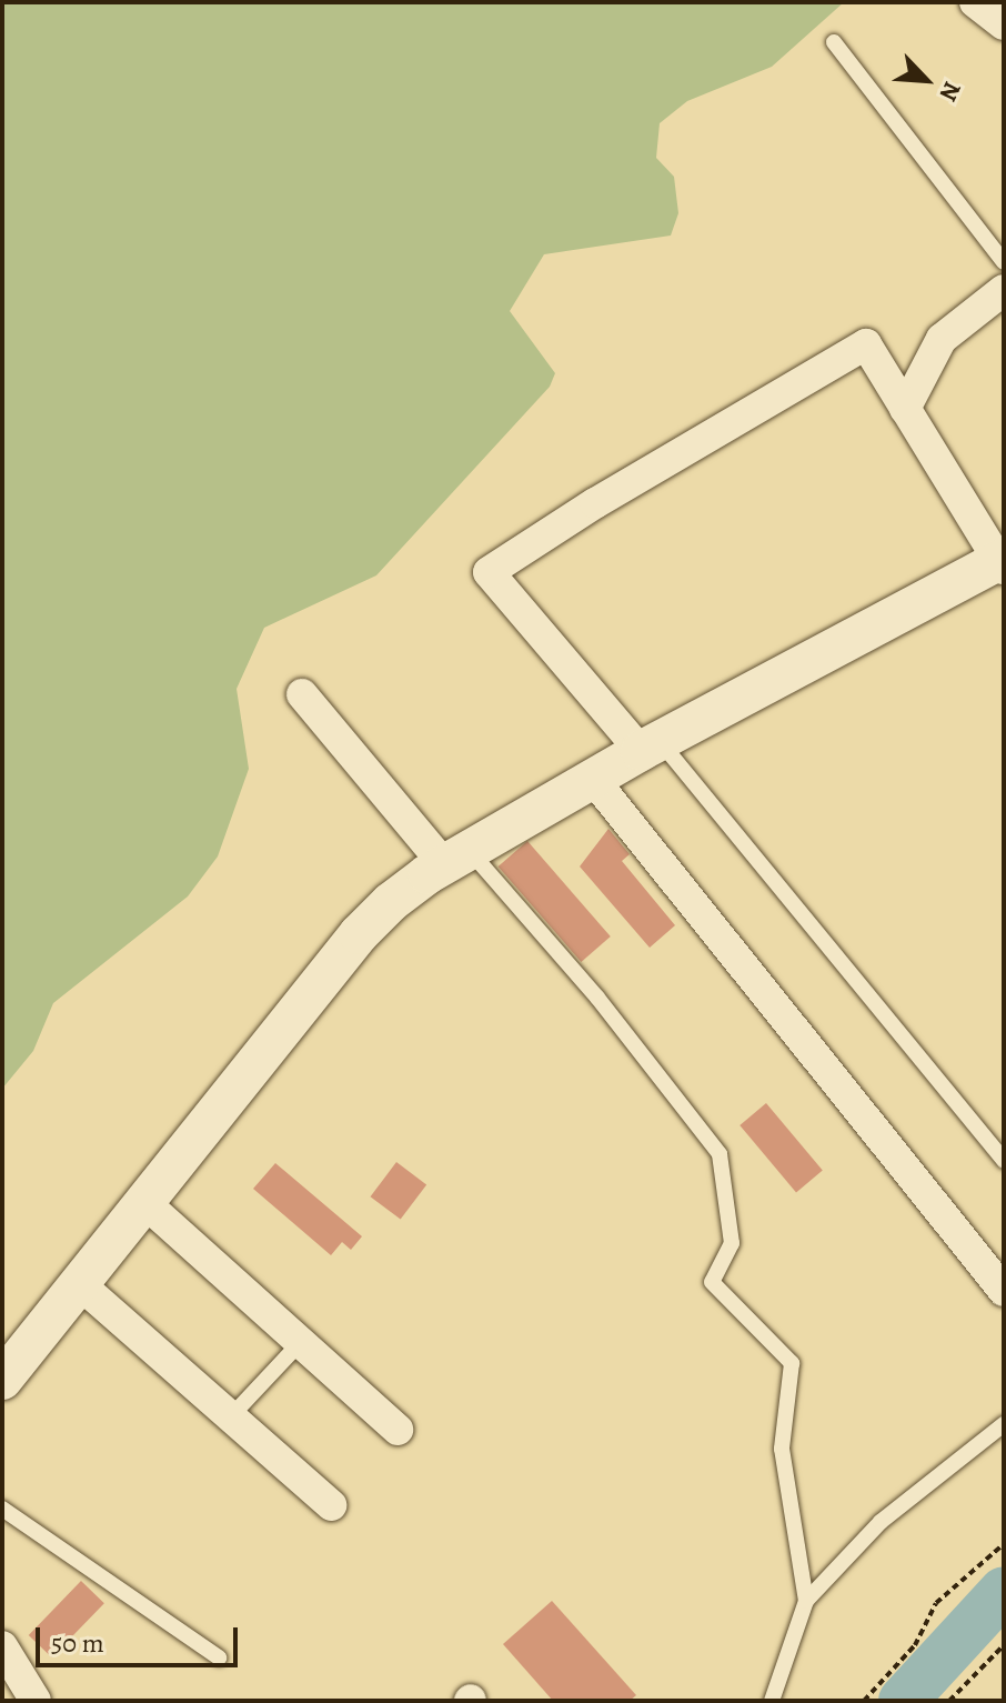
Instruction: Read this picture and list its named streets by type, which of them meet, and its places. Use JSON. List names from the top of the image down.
{
  "scale_bar": "50 m",
  "north": "bottom right"
}
